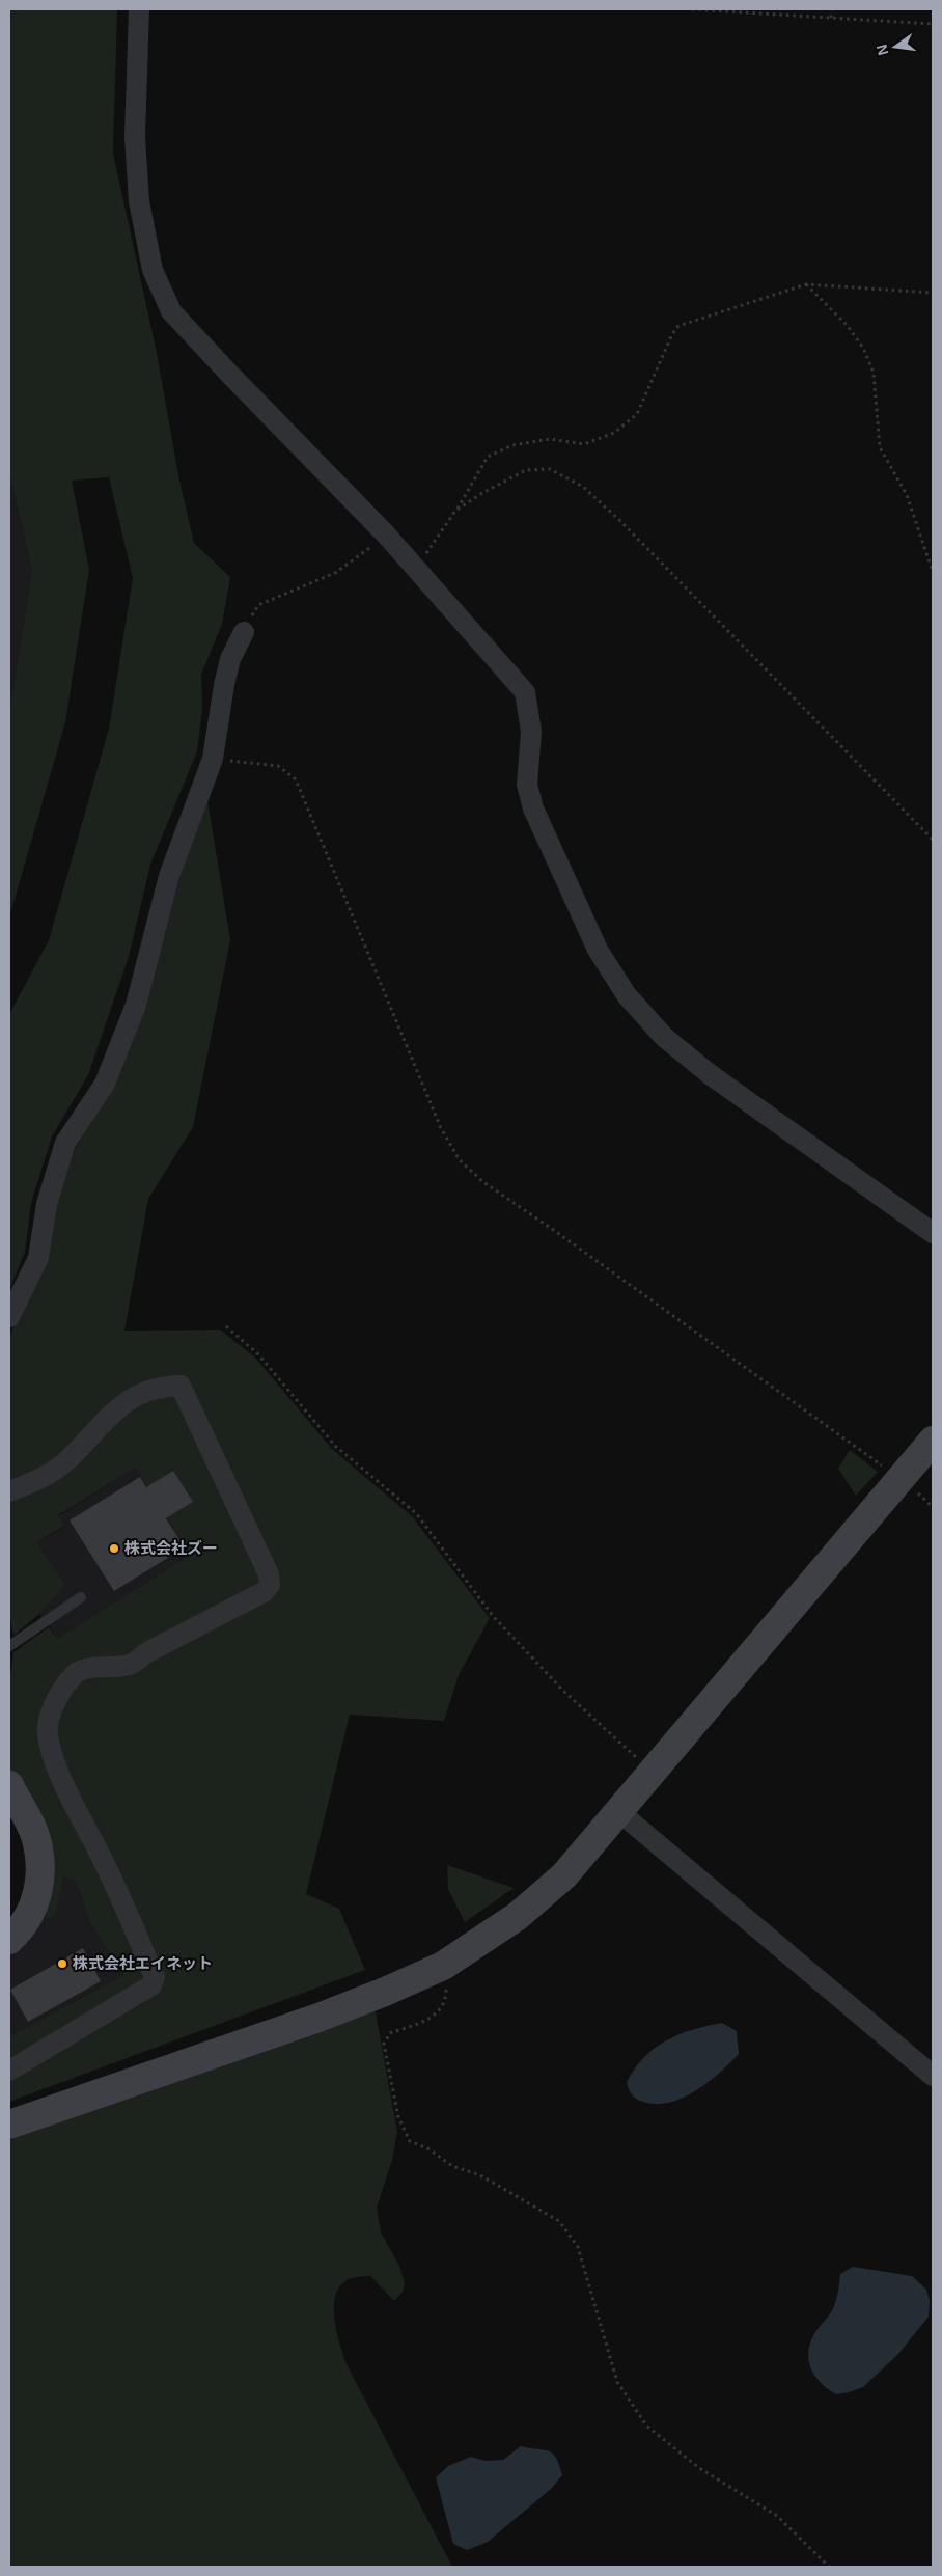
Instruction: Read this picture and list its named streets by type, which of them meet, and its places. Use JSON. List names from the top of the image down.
{
  "places": ["株式会社ズー", "株式会社エイネット"],
  "north": "left"
}
